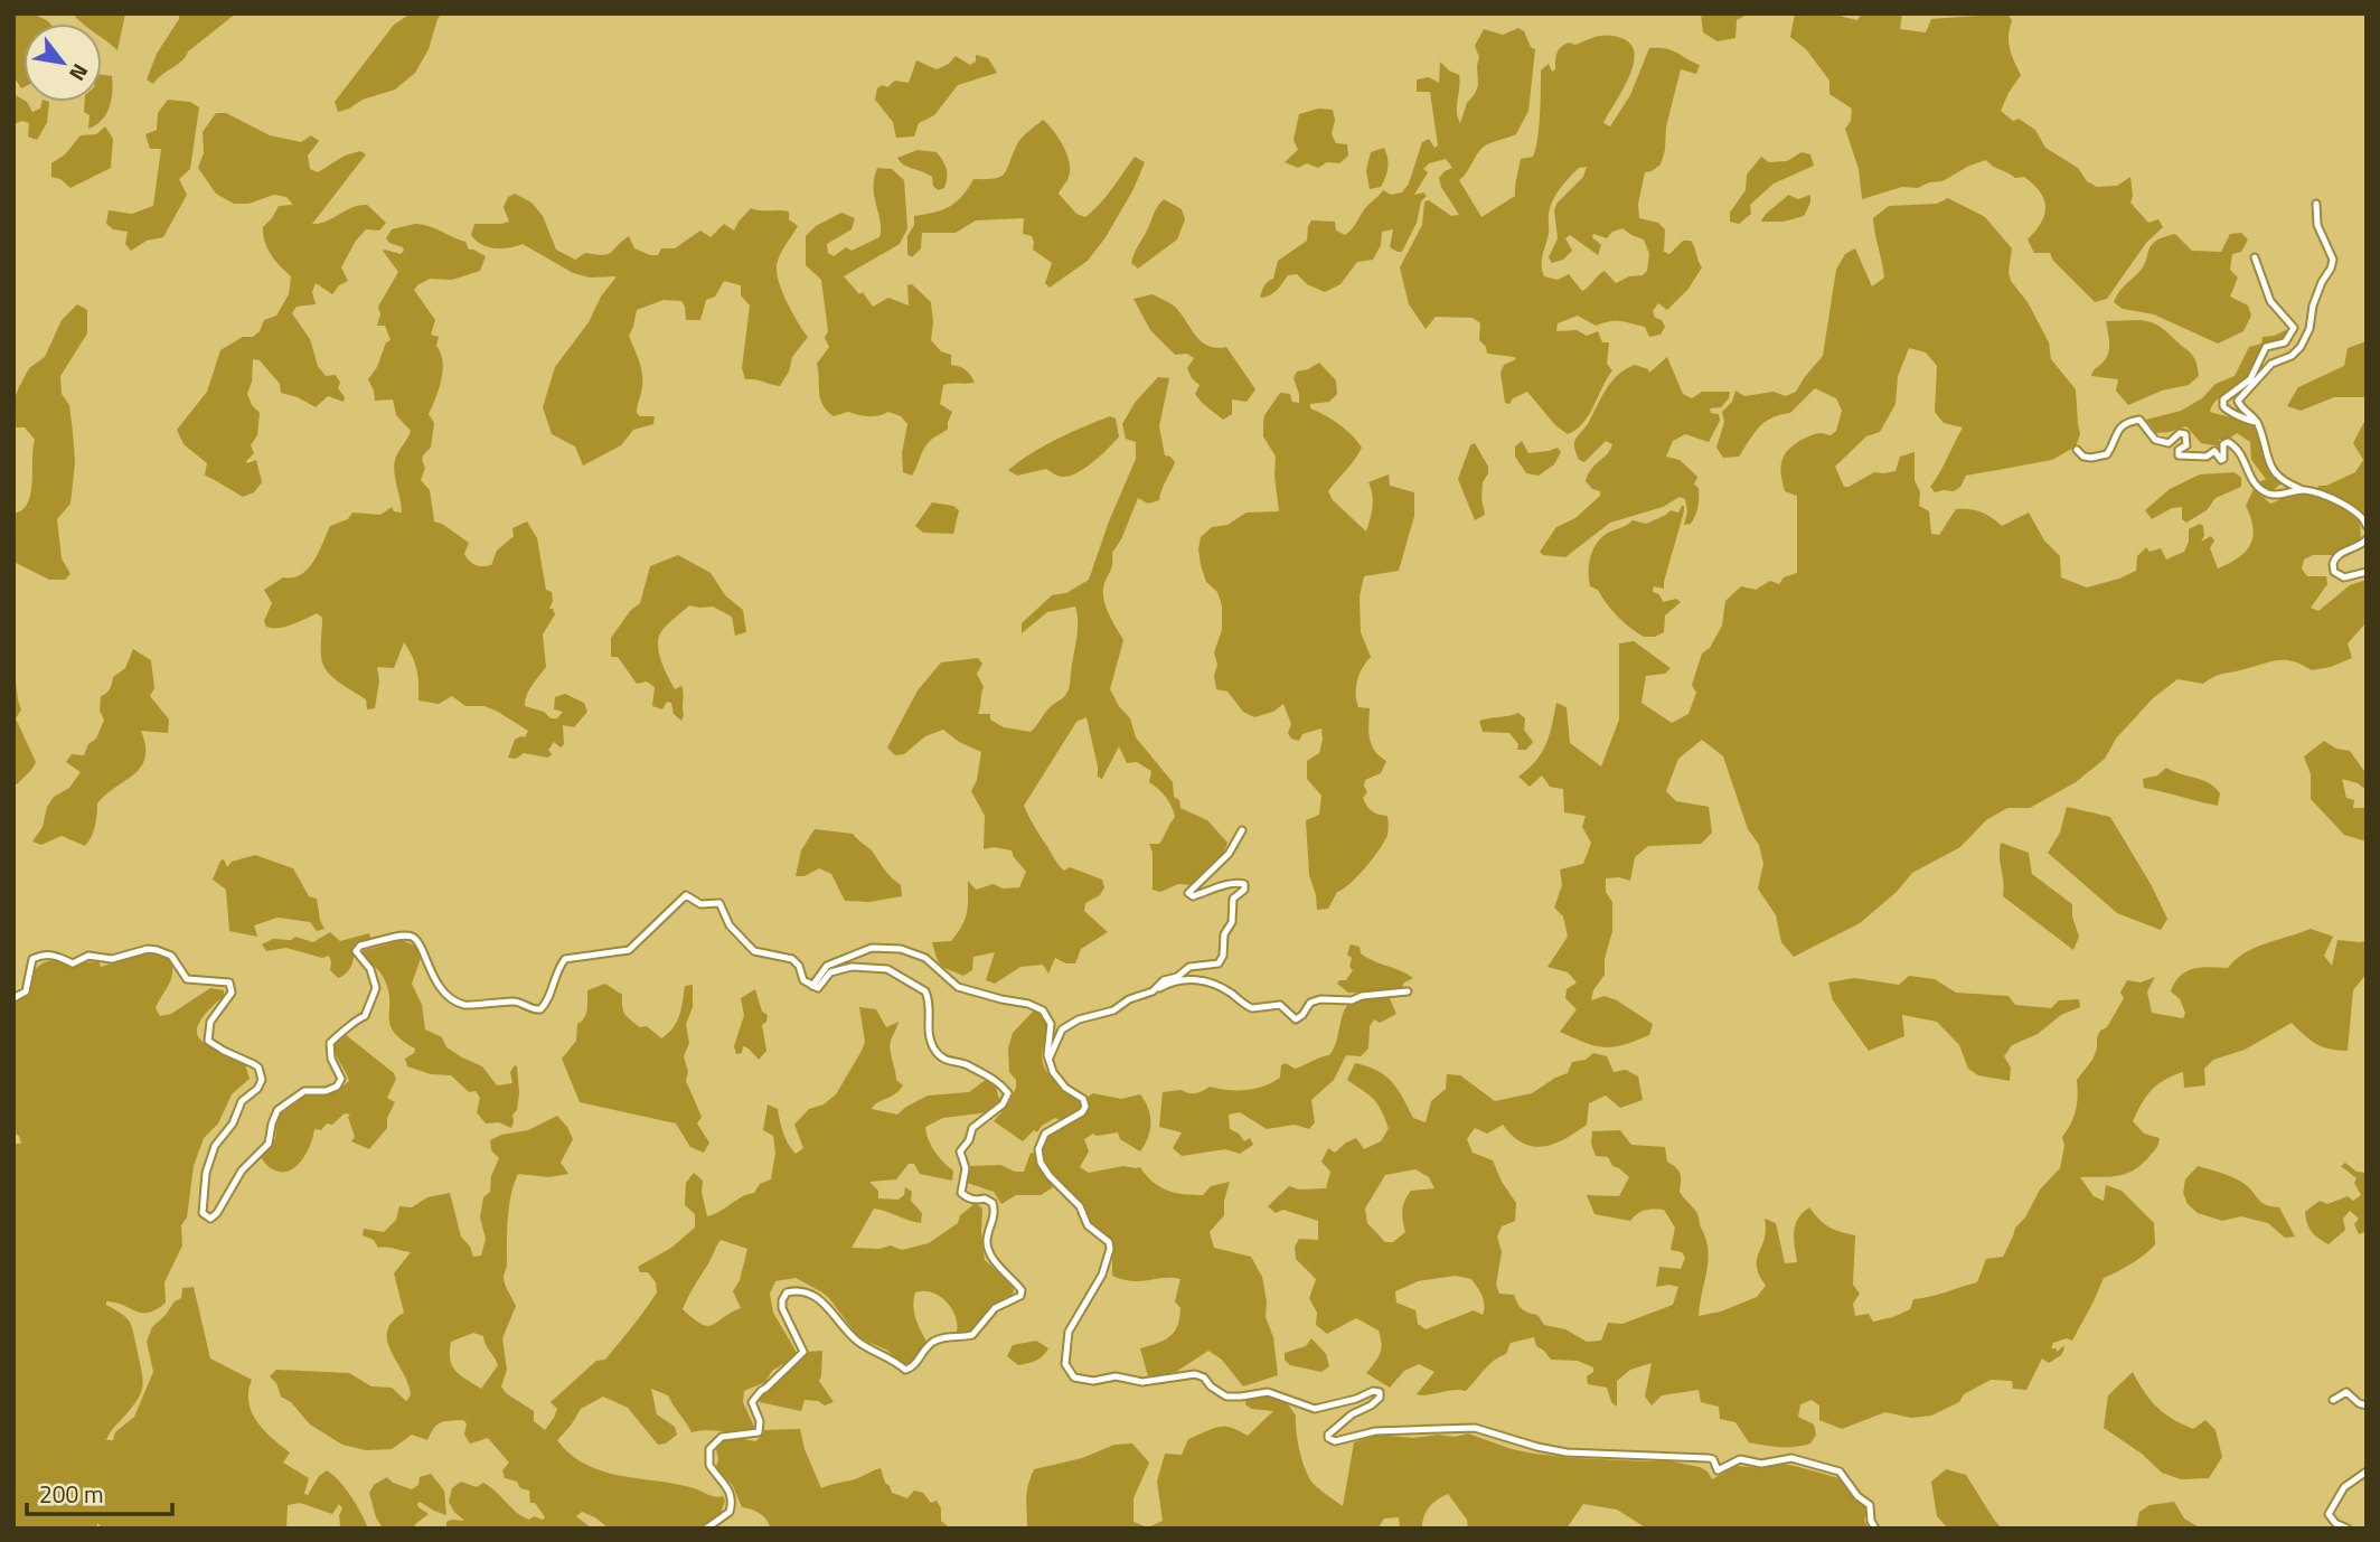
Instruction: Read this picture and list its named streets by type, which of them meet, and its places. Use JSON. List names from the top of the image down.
{
  "scale_bar": "200 m",
  "north": "bottom right"
}
